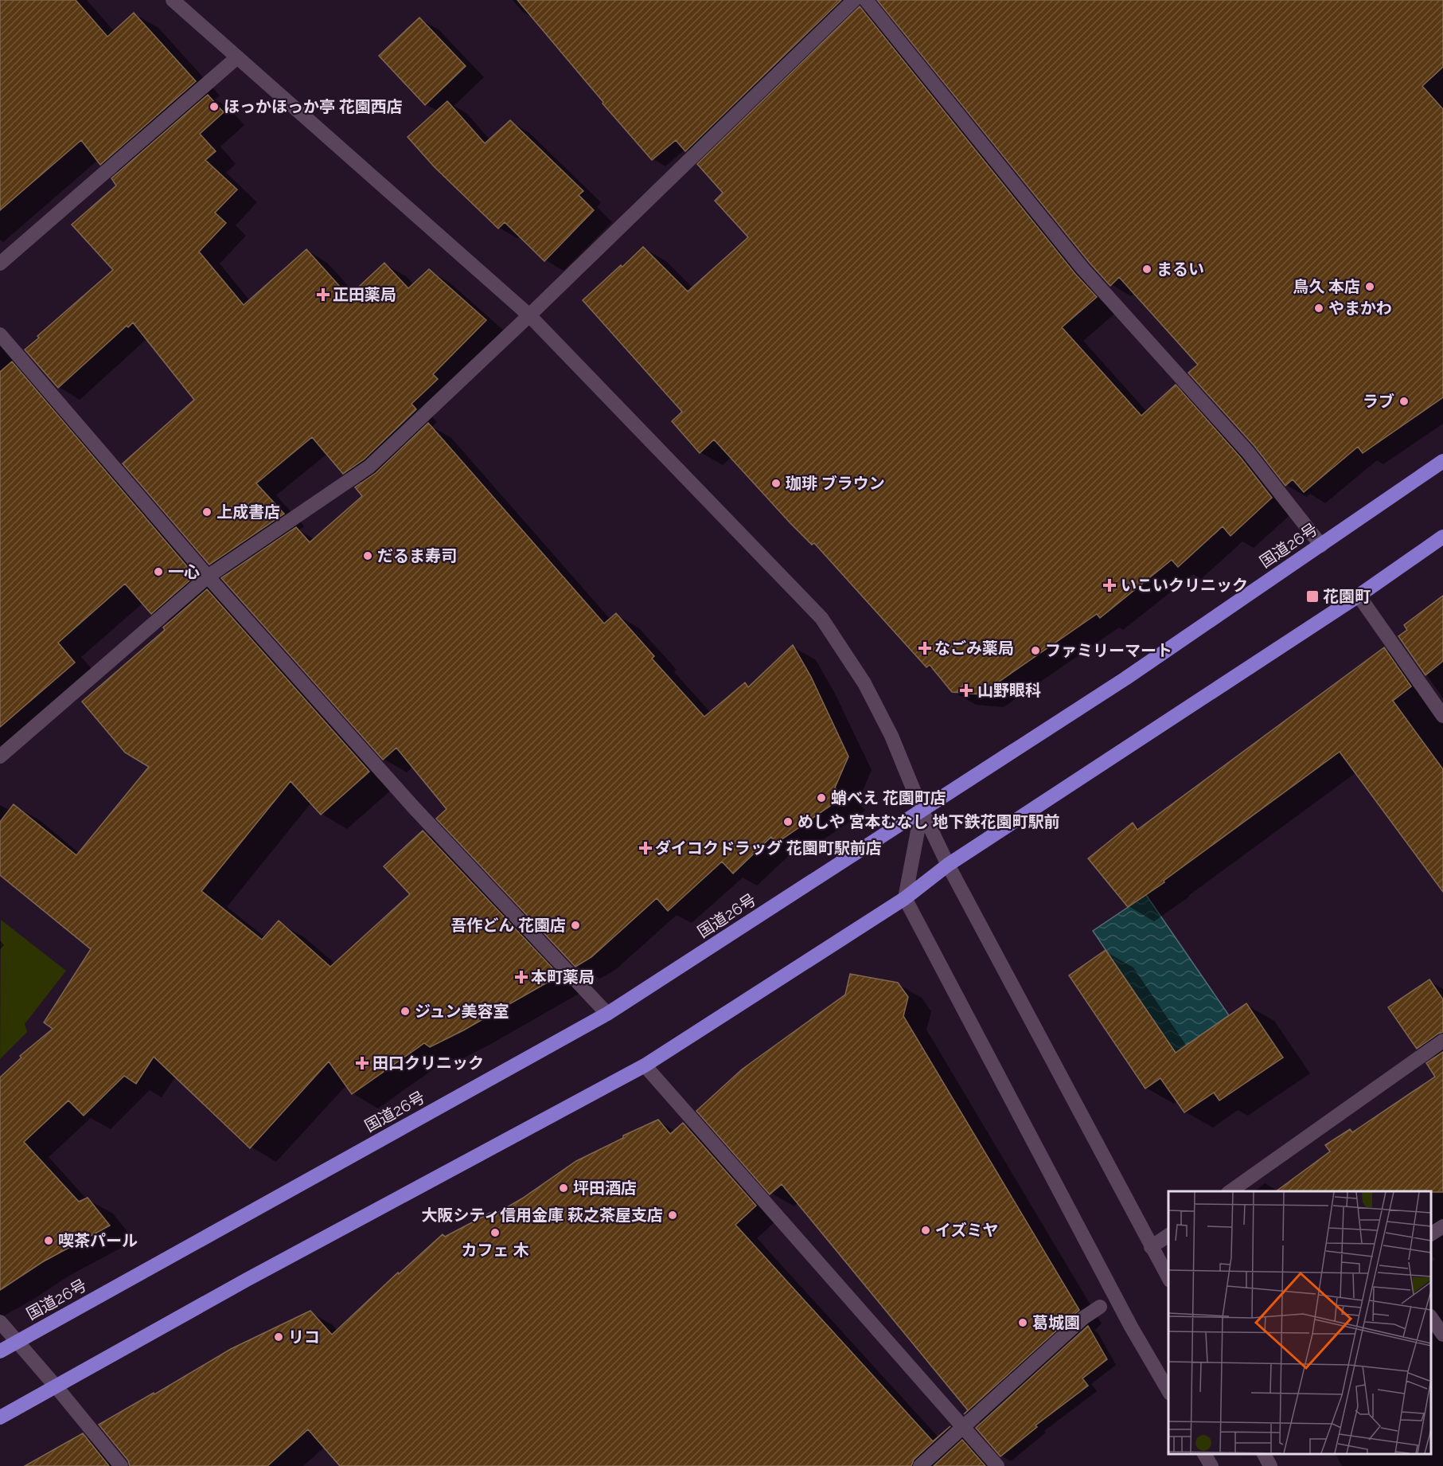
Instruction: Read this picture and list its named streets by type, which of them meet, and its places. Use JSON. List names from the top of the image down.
{
  "streets": {
    "highway": ["国道26号"]
  },
  "places": {
    "other": [
      "ほっかほっか亭 花園西店",
      "まるい",
      "鳥久 本店",
      "やまかわ",
      "ラブ",
      "珈琲 ブラウン",
      "上成書店",
      "だるま寿司",
      "一心",
      "ファミリーマート",
      "蛸べえ 花園町店",
      "めしや 宮本むなし 地下鉄花園町駅前",
      "吾作どん 花園店",
      "ジュン美容室",
      "坪田酒店",
      "大阪シティ信用金庫 萩之茶屋支店",
      "イズミヤ",
      "カフェ 木",
      "喫茶パール",
      "葛城園",
      "リコ"
    ],
    "health": [
      "正田薬局",
      "いこいクリニック",
      "なごみ薬局",
      "山野眼科",
      "ダイコクドラッグ 花園町駅前店",
      "本町薬局",
      "田口クリニック"
    ],
    "transit": ["花園町"]
  }
}
